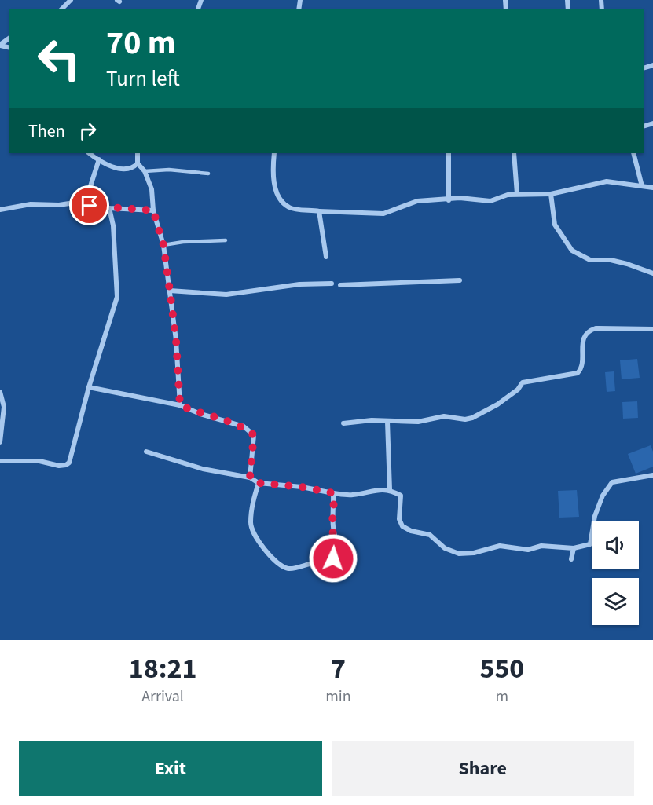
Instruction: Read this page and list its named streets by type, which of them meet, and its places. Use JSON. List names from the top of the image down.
{
  "page": {
    "turn": ["70 m", "Turn left"],
    "then": "Then",
    "eta": [
      "18:21",
      "Arrival",
      "7",
      "min",
      "550",
      "m"
    ],
    "buttons": ["Exit", "Share"]
  }
}
